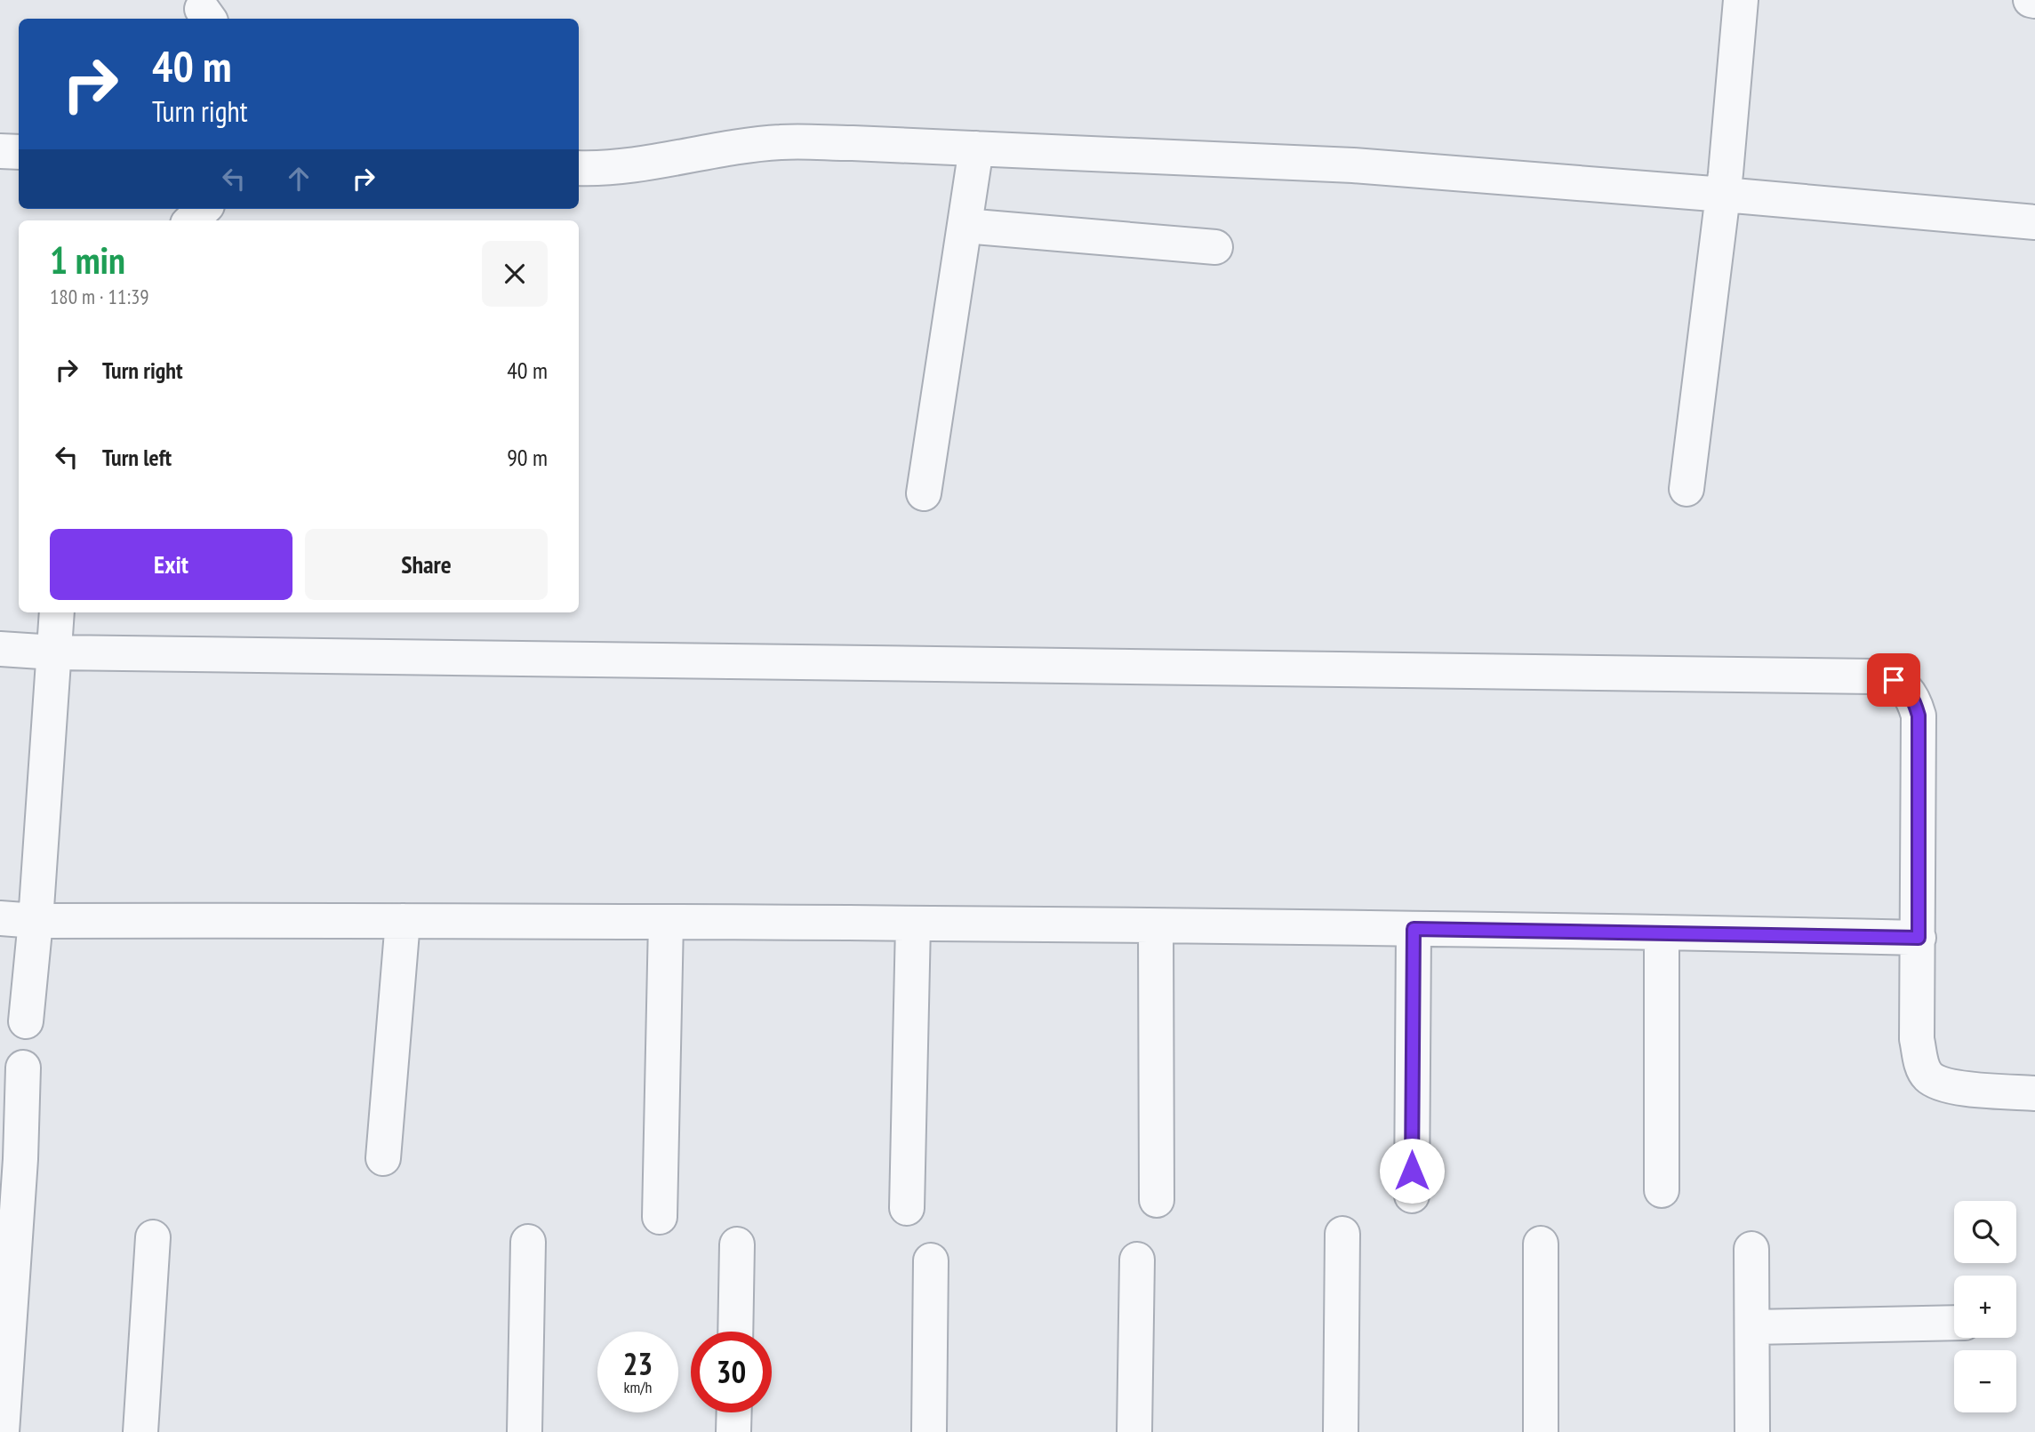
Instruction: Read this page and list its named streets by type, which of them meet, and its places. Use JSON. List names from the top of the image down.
{
  "page": {
    "turn": ["40 m", "Turn right"],
    "heading": ["1 min", "180 m · 11:39"],
    "list": [
      {
        "name": "Turn right",
        "value": "40 m"
      },
      {
        "name": "Turn left",
        "value": "90 m"
      }
    ],
    "buttons": ["Exit", "Share"],
    "map_buttons": ["+", "−"],
    "speed": "23 km/h",
    "limit": "30"
  }
}
